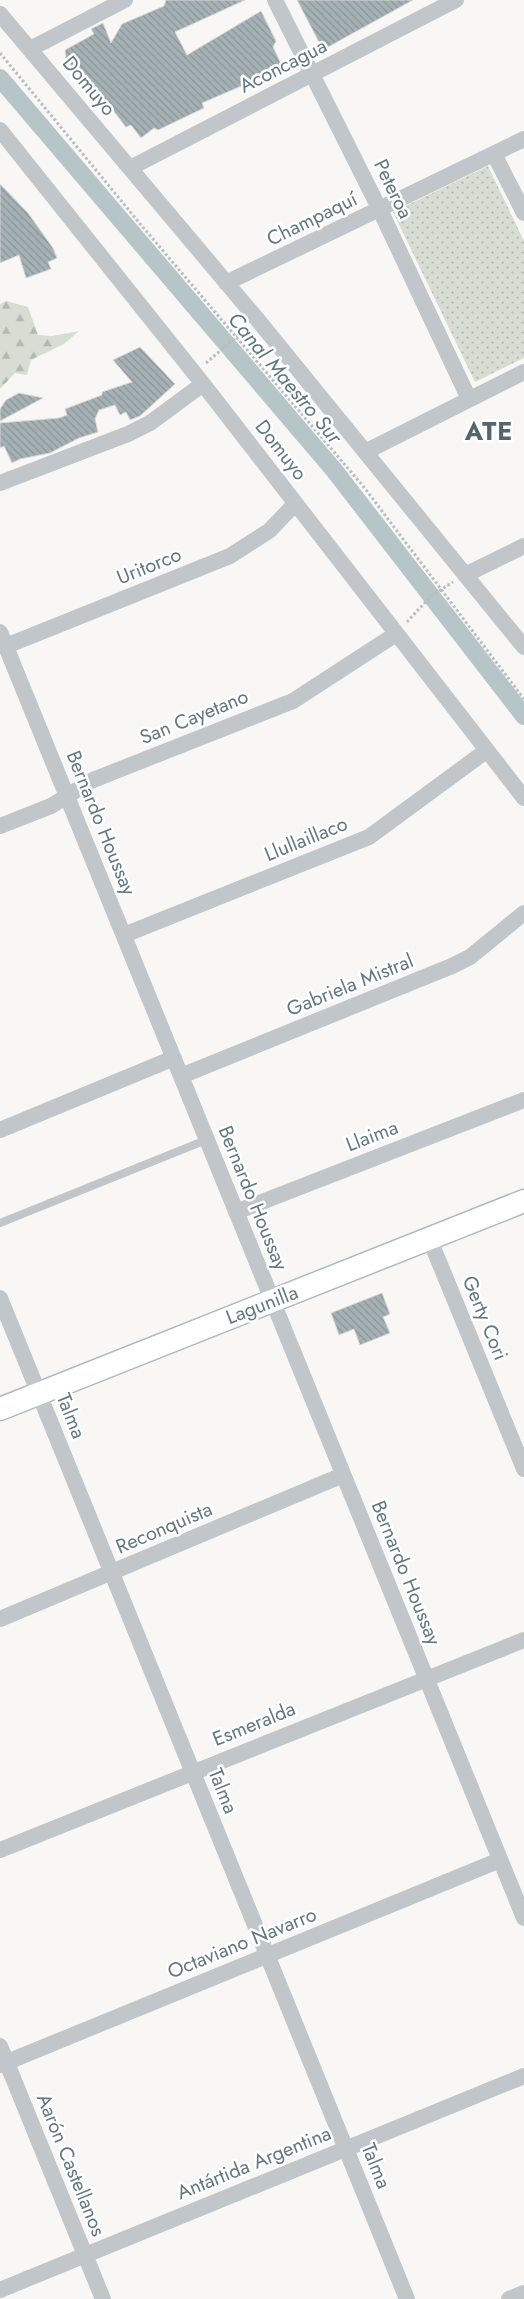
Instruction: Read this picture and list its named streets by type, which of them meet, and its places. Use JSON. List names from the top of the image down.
{
  "streets": {
    "main road": ["Lagunilla"],
    "street": [
      "Aconcagua",
      "Domuyo",
      "Peteroa",
      "Champaquí",
      "Uritorco",
      "San Cayetano",
      "Bernardo Houssay",
      "Llullaillaco",
      "Gabriela Mistral",
      "Llaima",
      "Gerty Cori",
      "Talma",
      "Reconquista",
      "Esmeralda",
      "Octaviano Navarro",
      "Antártida Argentina",
      "Aarón Castellanos"
    ]
  },
  "crossings": [
    ["Aconcagua", "Domuyo"],
    ["Aconcagua", "Peteroa"],
    ["Domuyo", "Champaquí"],
    ["Domuyo", "Uritorco"],
    ["Domuyo", "San Cayetano"],
    ["Domuyo", "Llullaillaco"],
    ["Peteroa", "Champaquí"],
    ["Uritorco", "Bernardo Houssay"],
    ["San Cayetano", "Bernardo Houssay"],
    ["Bernardo Houssay", "Llullaillaco"],
    ["Bernardo Houssay", "Gabriela Mistral"],
    ["Bernardo Houssay", "Llaima"],
    ["Bernardo Houssay", "Lagunilla"],
    ["Bernardo Houssay", "Reconquista"],
    ["Bernardo Houssay", "Esmeralda"],
    ["Bernardo Houssay", "Octaviano Navarro"],
    ["Lagunilla", "Gerty Cori"],
    ["Lagunilla", "Talma"],
    ["Talma", "Reconquista"],
    ["Talma", "Esmeralda"],
    ["Talma", "Octaviano Navarro"],
    ["Talma", "Antártida Argentina"],
    ["Octaviano Navarro", "Aarón Castellanos"],
    ["Antártida Argentina", "Aarón Castellanos"]
  ],
  "districts": ["ATE"],
  "water": ["Canal Maestro Sur"]
}
